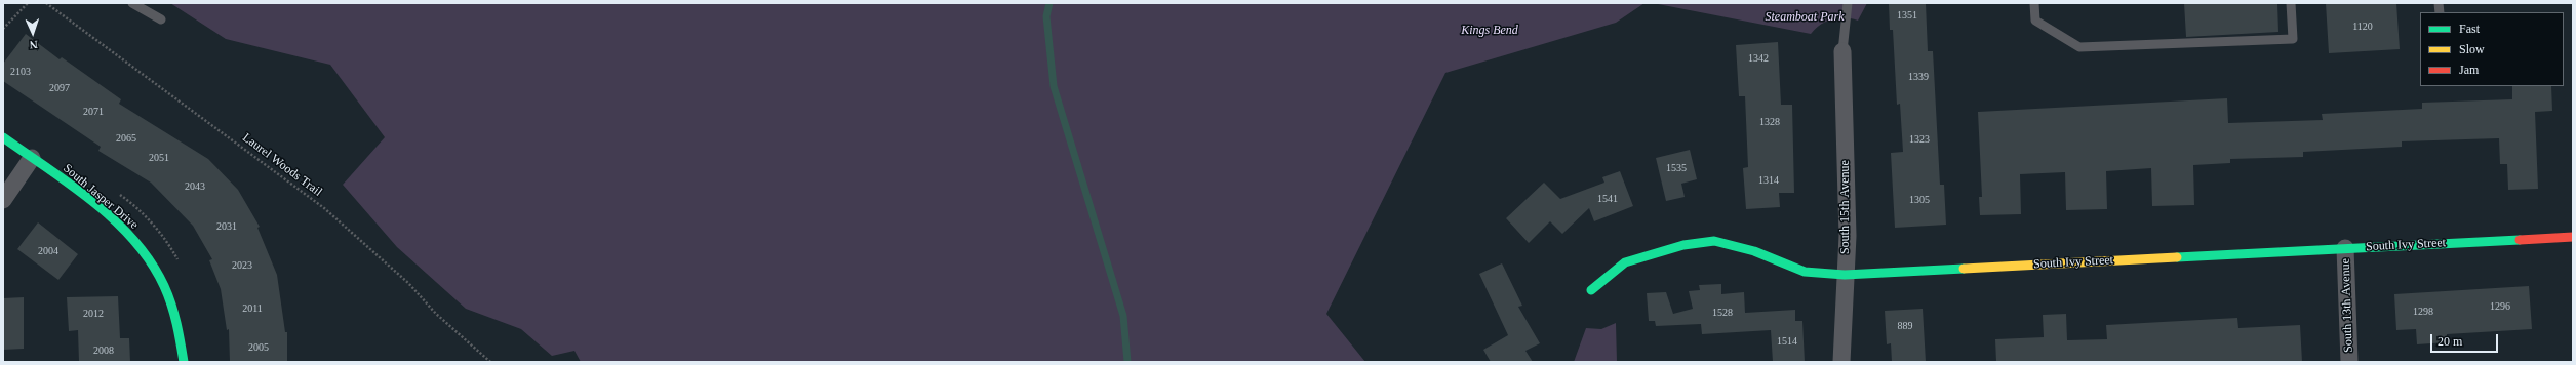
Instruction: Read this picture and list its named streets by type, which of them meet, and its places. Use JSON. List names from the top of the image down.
{
  "streets": {
    "street": [
      "South Jasper Drive",
      "South 15th Avenue",
      "South Ivy Street",
      "South 13th Avenue"
    ],
    "path": ["Laurel Woods Trail"]
  },
  "crossings": [
    ["South 15th Avenue", "South Ivy Street"],
    ["South Ivy Street", "South 13th Avenue"]
  ],
  "parks": ["Steamboat Park", "Kings Bend"],
  "house_numbers": [
    "1351",
    "1120",
    "1342",
    "2103",
    "1339",
    "2097",
    "2071",
    "1328",
    "2065",
    "1323",
    "2051",
    "1535",
    "1314",
    "2043",
    "1541",
    "1305",
    "2031",
    "2004",
    "2023",
    "1296",
    "2011",
    "1298",
    "1528",
    "2012",
    "889",
    "1514",
    "2005",
    "2008"
  ],
  "legend": ["Fast", "Slow", "Jam"],
  "scale_bar": "20 m",
  "north": "bottom"
}
